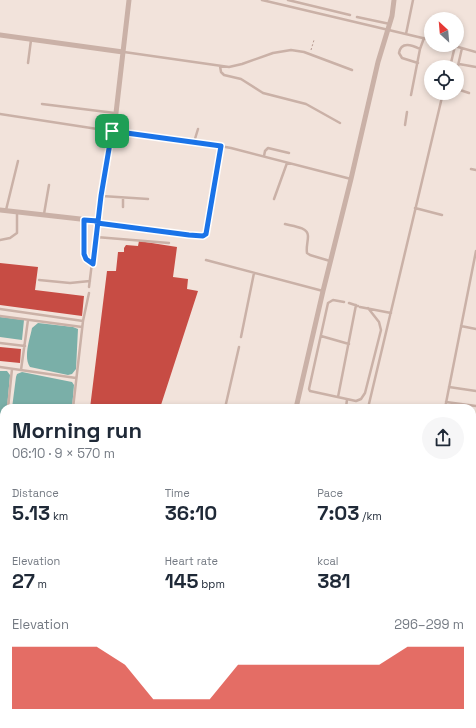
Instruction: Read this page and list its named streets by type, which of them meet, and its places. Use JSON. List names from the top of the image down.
{
  "north": "top left",
  "page": {
    "heading": ["Morning run", "06:10 · 9 × 570 m"],
    "stats": [
      ["Distance", "5.13 km"],
      ["Time", "36:10"],
      ["Pace", "7:03 /km"],
      ["Elevation", "27 m"],
      ["Heart rate", "145 bpm"],
      ["kcal", "381"]
    ],
    "chart": ["Elevation", "296–299 m"]
  }
}
